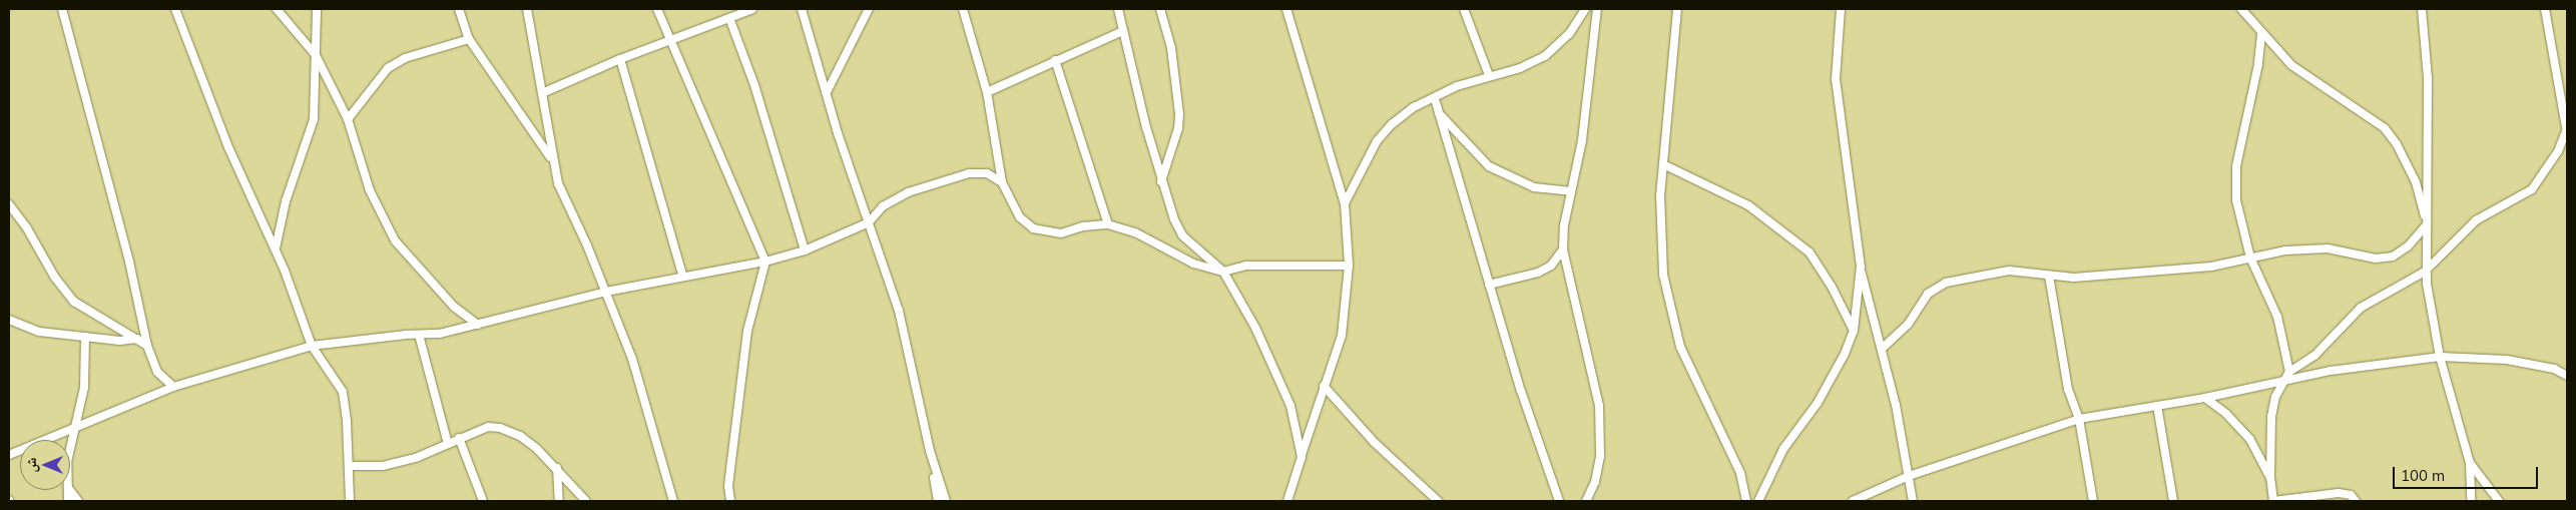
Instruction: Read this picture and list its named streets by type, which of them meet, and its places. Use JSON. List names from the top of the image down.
{
  "scale_bar": "100 m",
  "north": "left"
}
